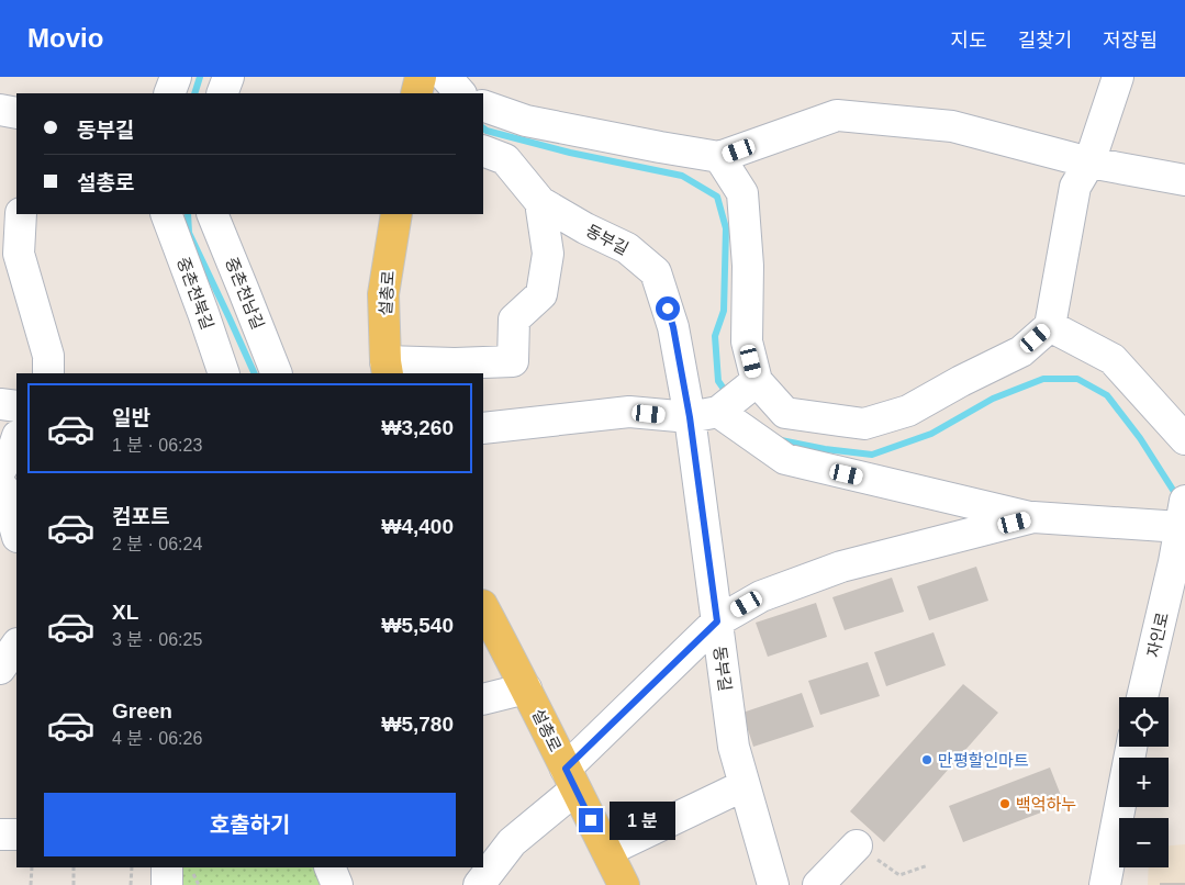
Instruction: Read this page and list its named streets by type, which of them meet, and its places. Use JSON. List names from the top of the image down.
{
  "streets": {
    "main road": ["설총로"],
    "street": [
      "동부길",
      "중촌천북길",
      "중촌천남길",
      "자인로"
    ]
  },
  "places": ["만평할인마트", "백억하누"],
  "page": {
    "header": "Movio",
    "nav": ["지도", "길찾기", "저장됨"],
    "banner": ["동부길", "설총로"],
    "list": [
      {
        "name": "일반",
        "note": "1 분 · 06:23",
        "value": "₩3,260"
      },
      {
        "name": "컴포트",
        "note": "2 분 · 06:24",
        "value": "₩4,400"
      },
      {
        "name": "XL",
        "note": "3 분 · 06:25",
        "value": "₩5,540"
      },
      {
        "name": "Green",
        "note": "4 분 · 06:26",
        "value": "₩5,780"
      }
    ],
    "map_buttons": ["+", "−"],
    "buttons": "호출하기",
    "bubble": "1 분"
  }
}
